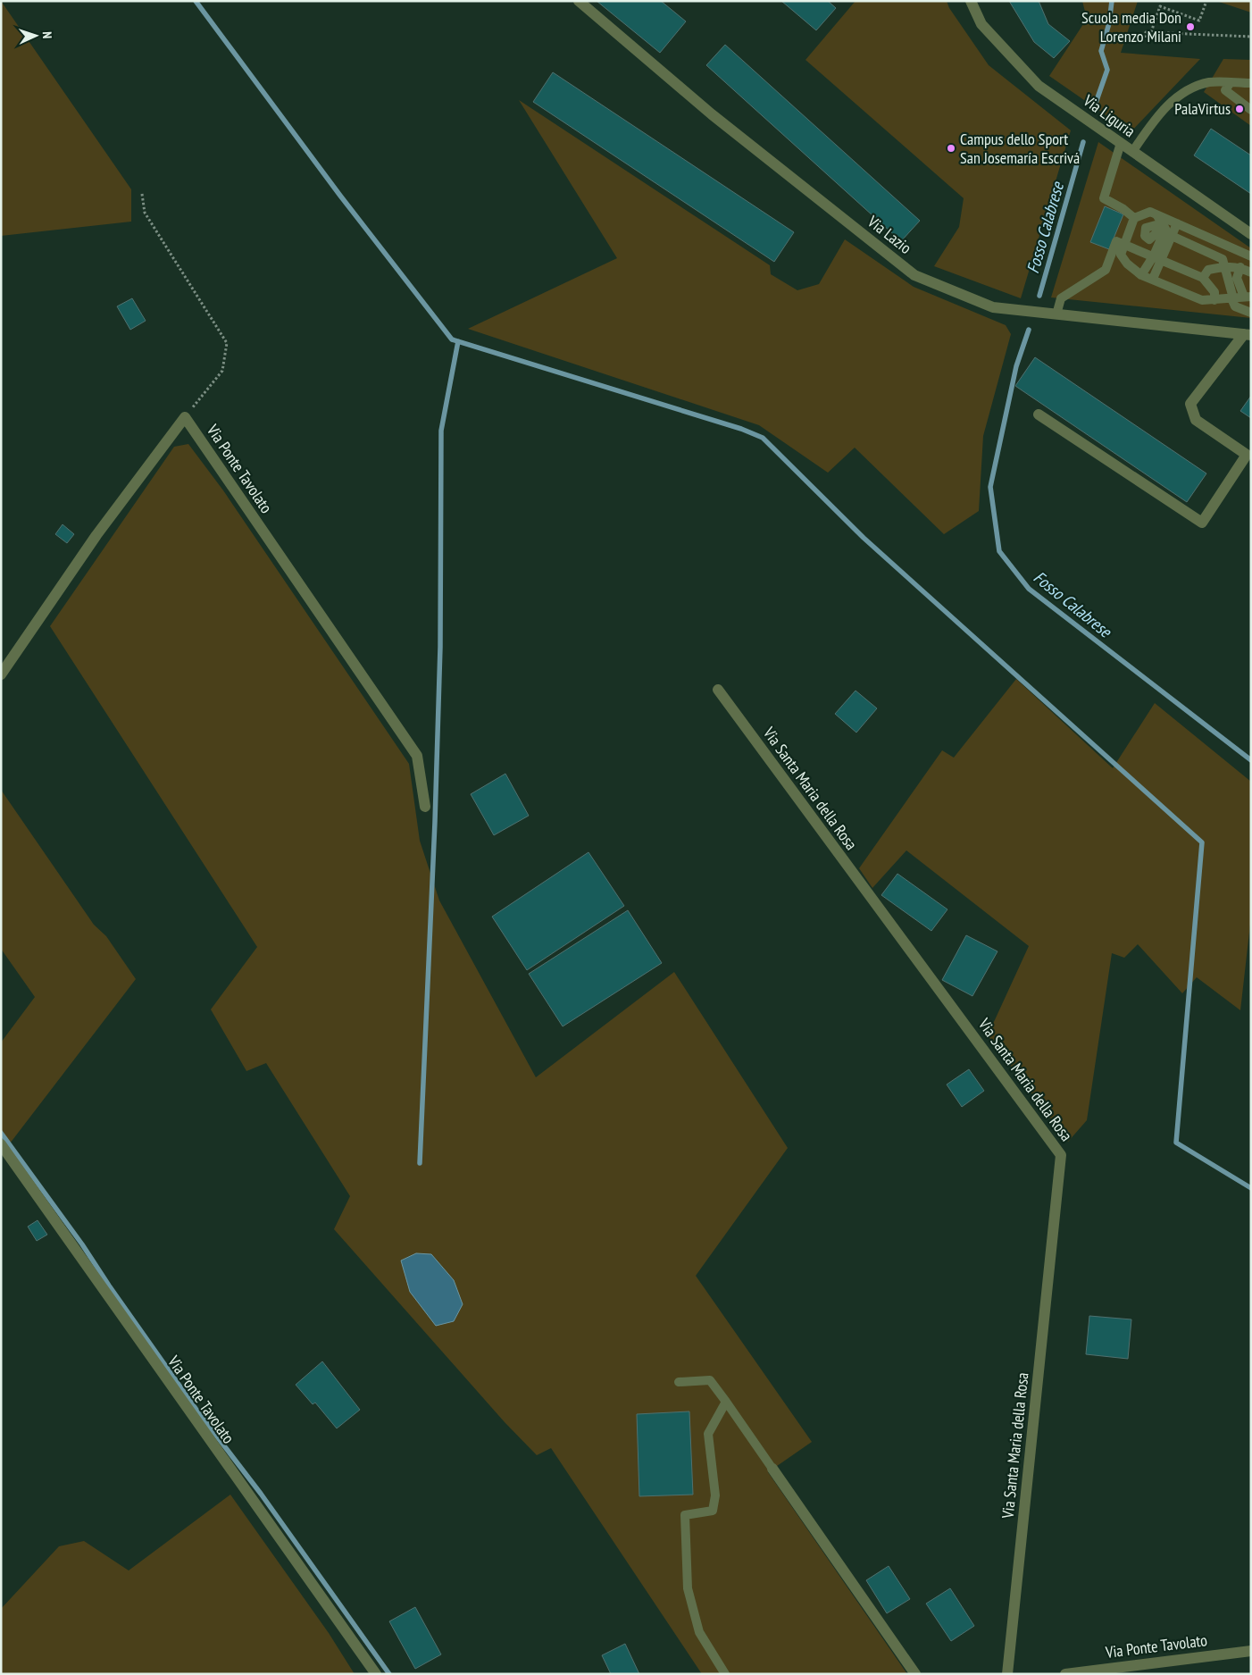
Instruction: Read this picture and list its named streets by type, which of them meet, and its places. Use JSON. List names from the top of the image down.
{
  "streets": {
    "street": [
      "Via Liguria",
      "Via Lazio",
      "Via Ponte Tavolato",
      "Via Santa Maria della Rosa"
    ]
  },
  "water": ["Fosso Calabrese"],
  "places": ["Scuola media Don Lorenzo Milani", "PalaVirtus", "Campus dello Sport San Josemaría Escrivá"],
  "north": "right"
}
